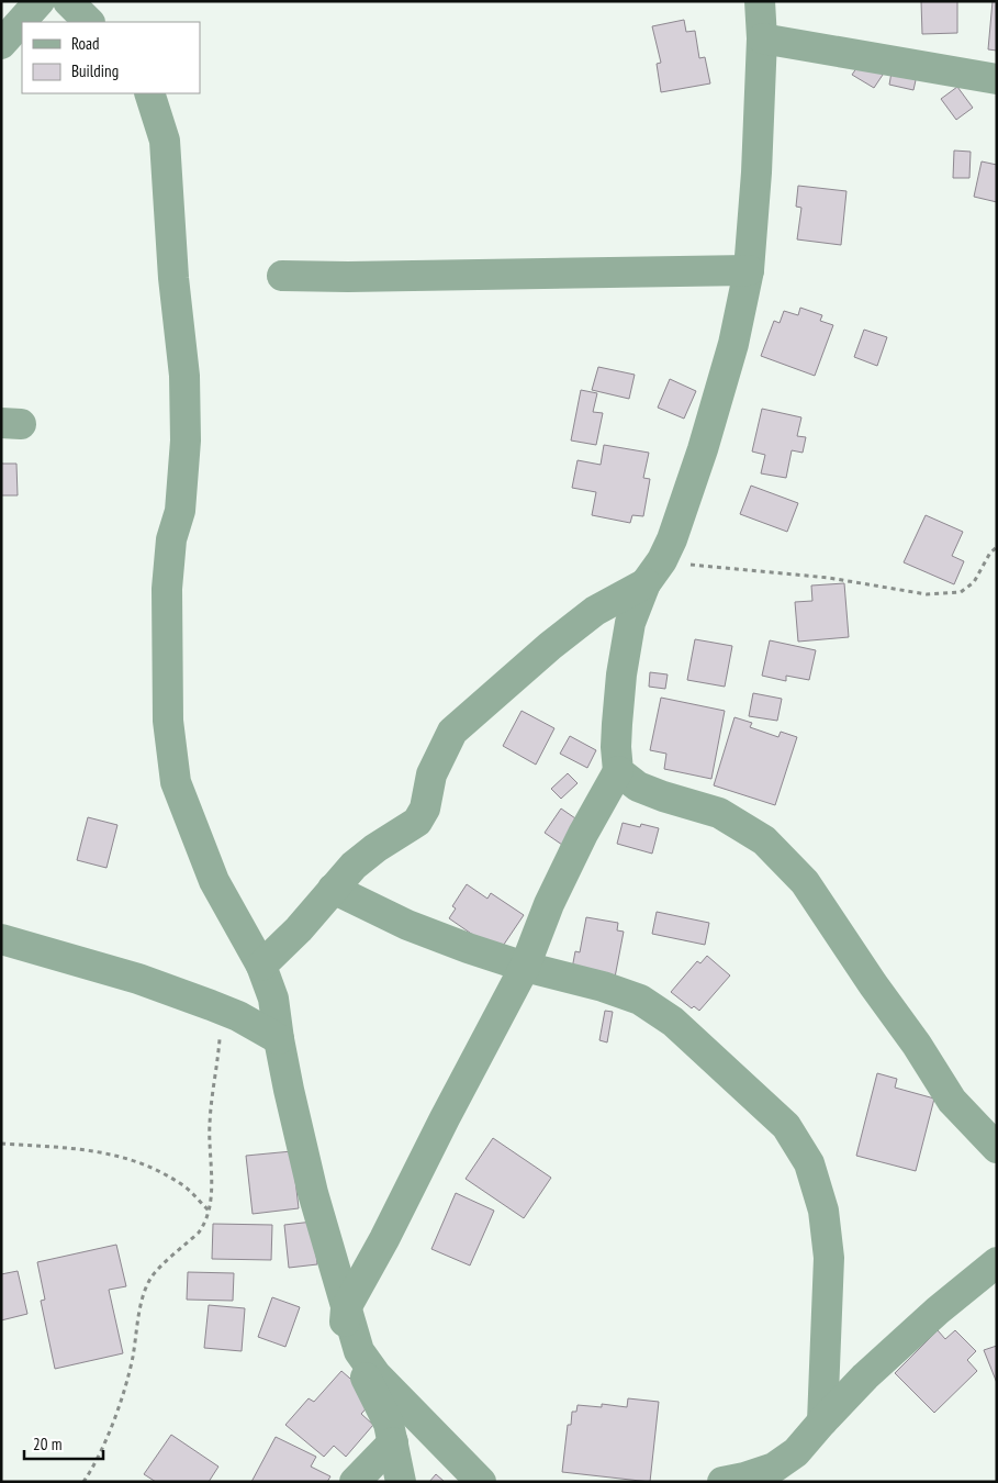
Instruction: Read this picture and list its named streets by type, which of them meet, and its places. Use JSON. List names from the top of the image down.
{
  "legend": ["Road", "Building"],
  "scale_bar": "20 m"
}
